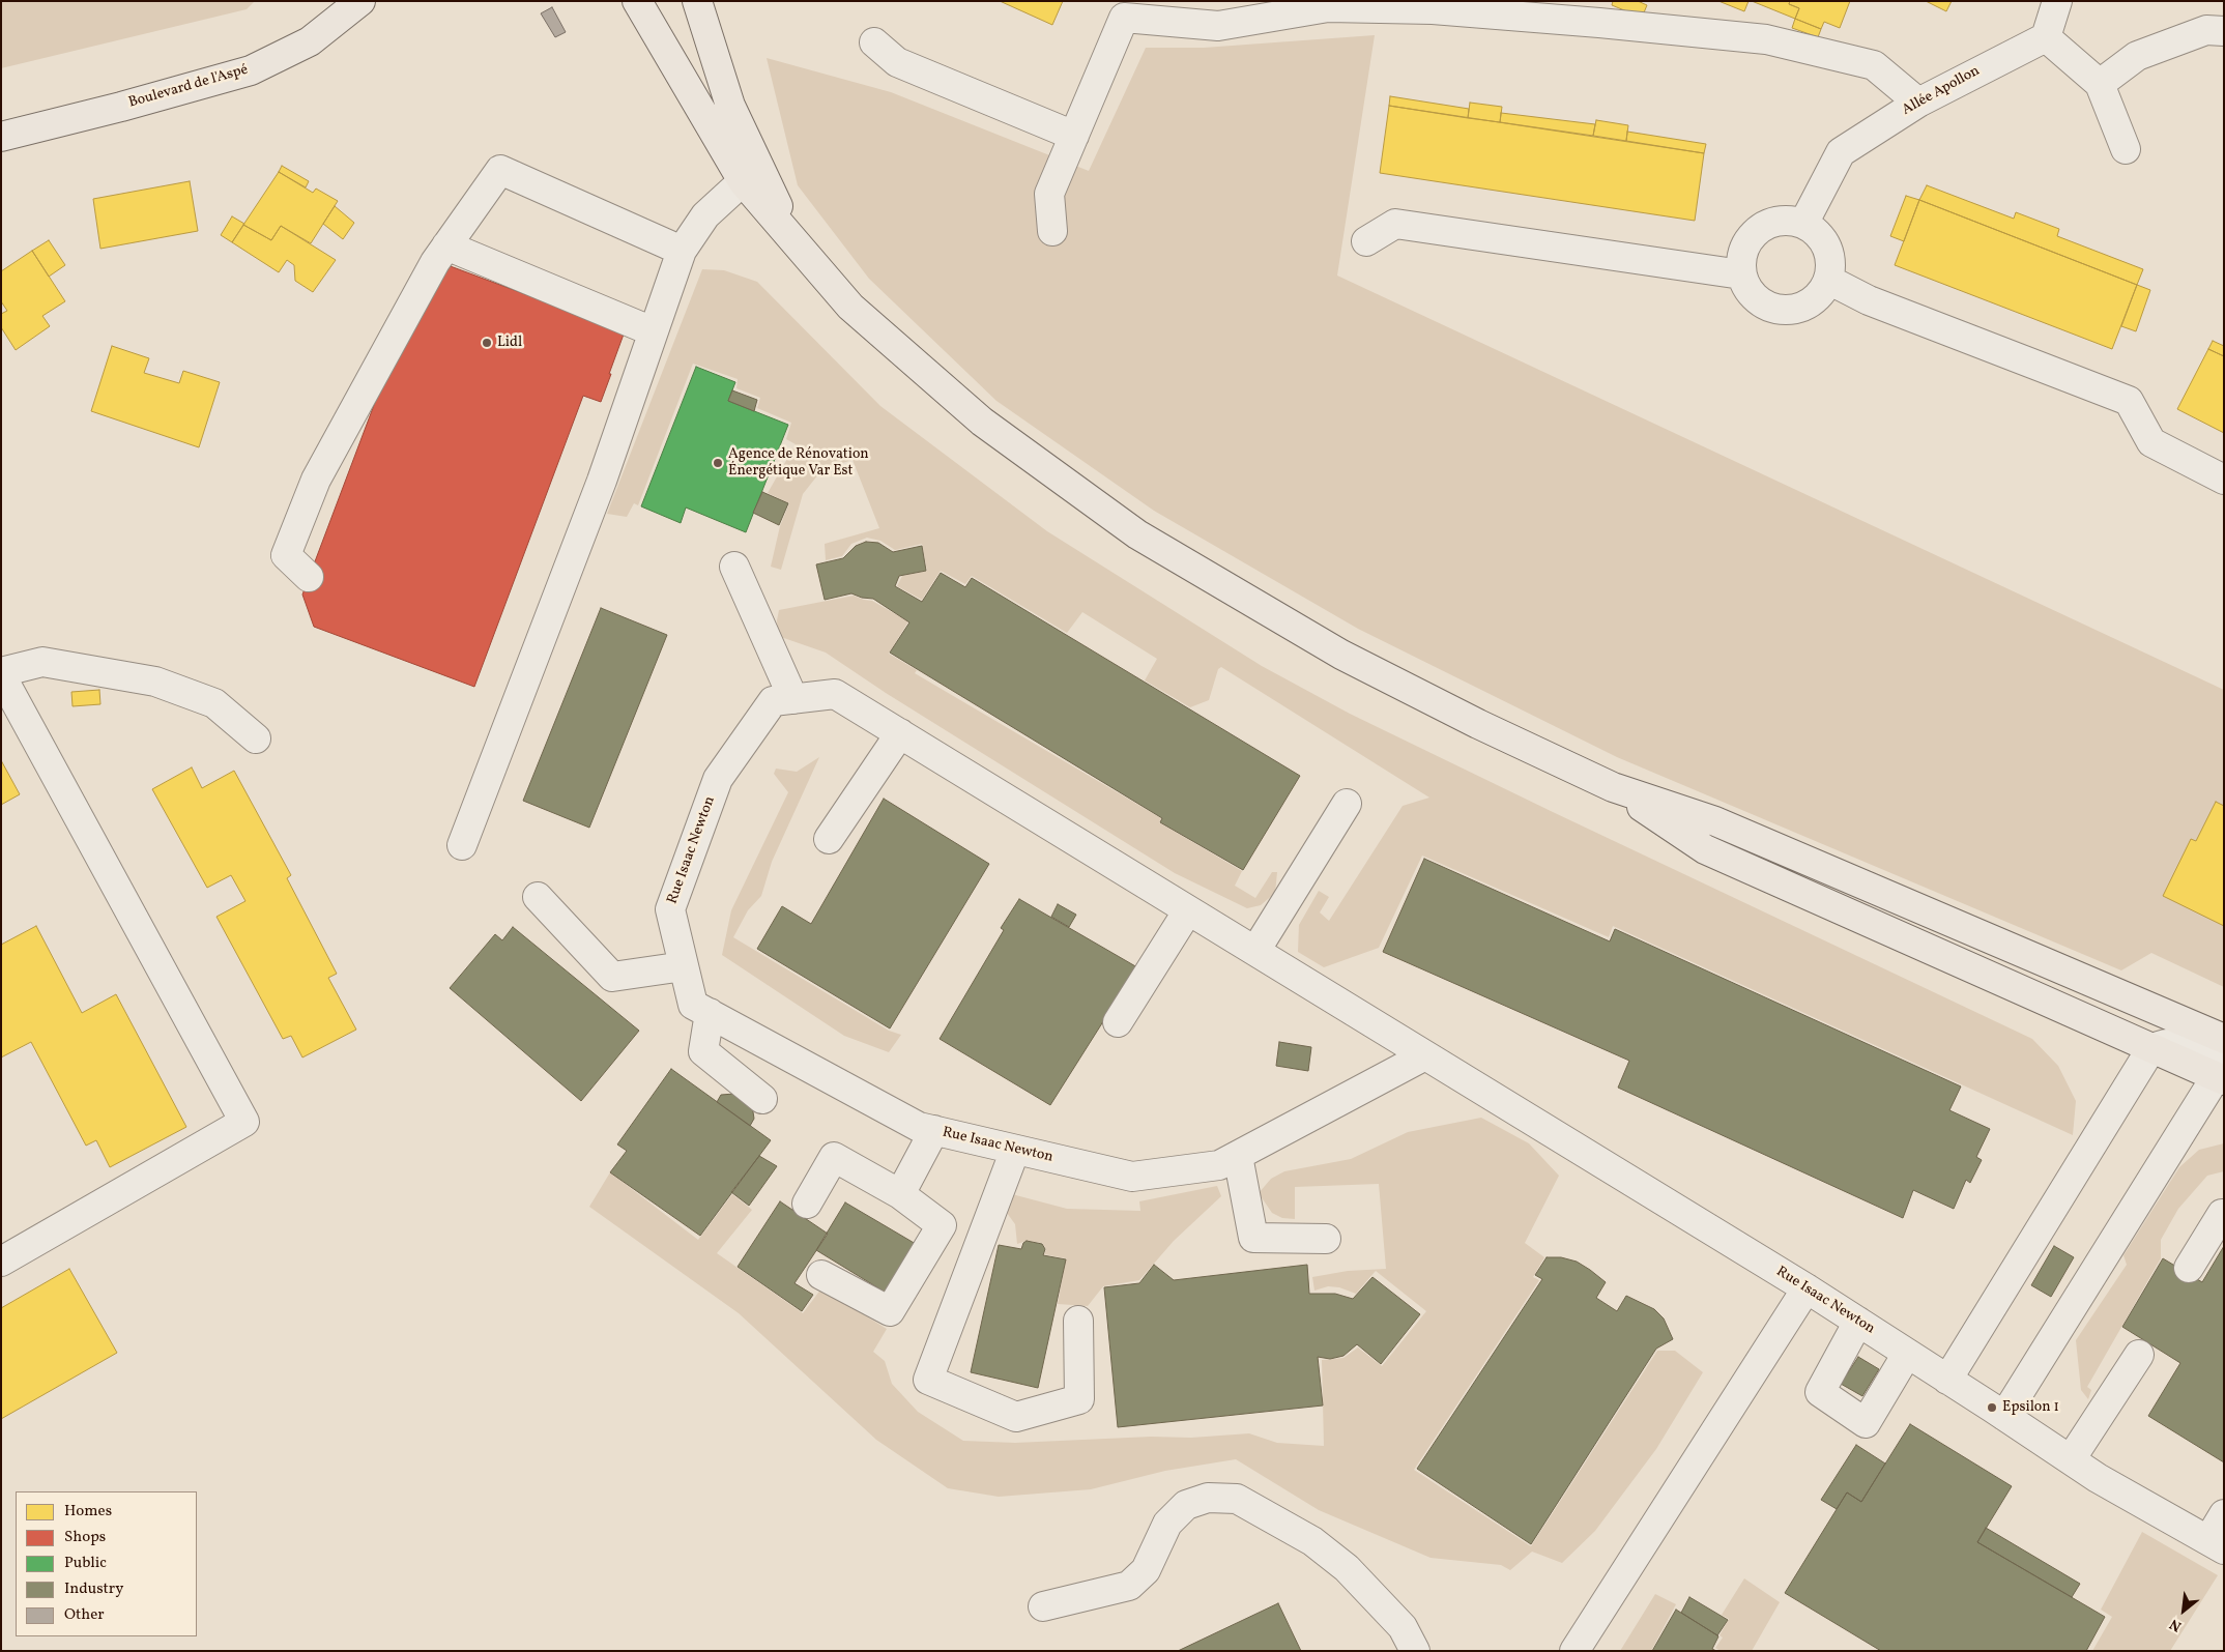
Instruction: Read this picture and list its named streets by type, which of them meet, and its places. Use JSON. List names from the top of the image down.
{
  "streets": {
    "main road": ["Boulevard de l'Aspé"],
    "street": ["Allée Apollon", "Rue Isaac Newton"]
  },
  "places": ["Lidl", "Agence de Rénovation Énergétique Var Est", "Epsilon 1"],
  "legend": [
    "Homes",
    "Shops",
    "Public",
    "Industry",
    "Other"
  ],
  "north": "bottom left"
}
